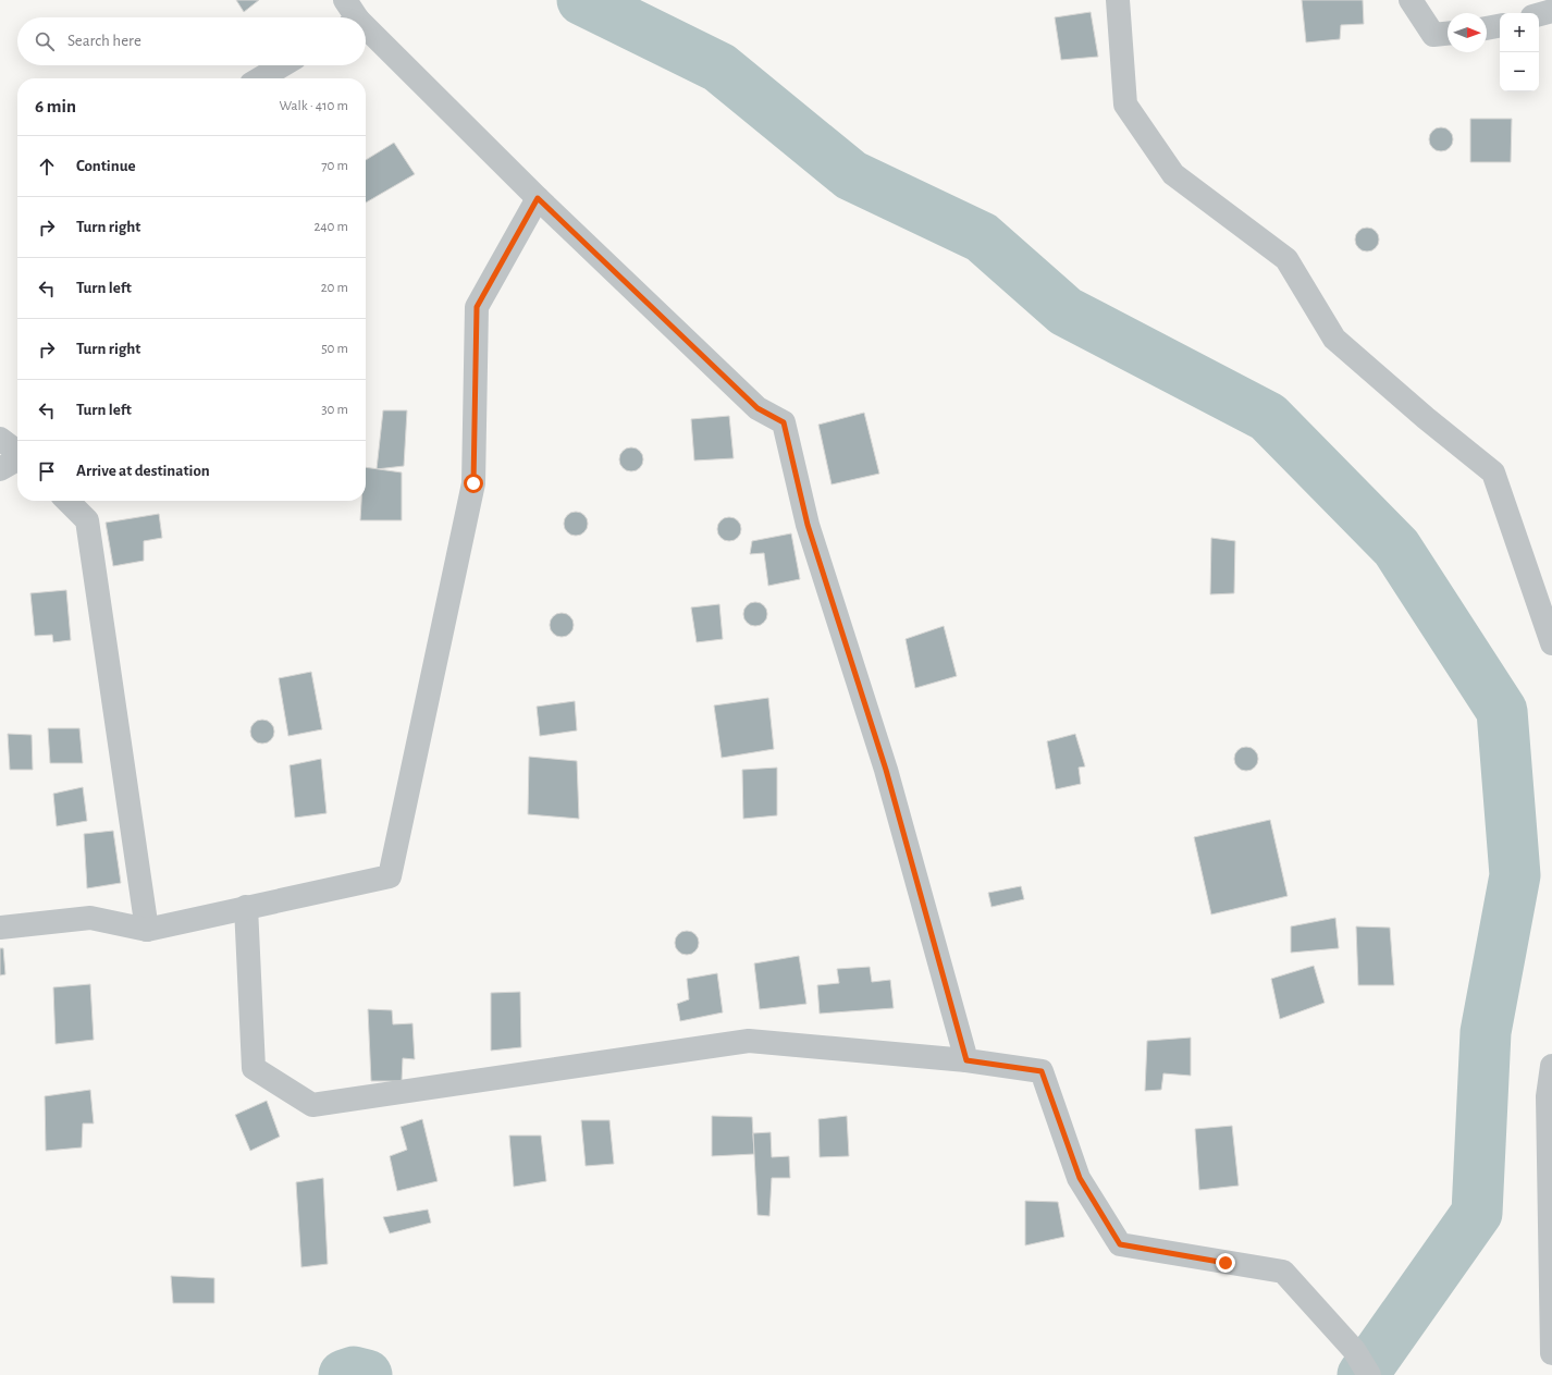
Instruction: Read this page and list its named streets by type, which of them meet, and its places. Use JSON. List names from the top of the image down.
{
  "north": "right",
  "page": {
    "map_buttons": ["+", "−"],
    "search": "Search here",
    "heading": ["6 min", "Walk · 410 m"],
    "list": [
      ["Continue", "70 m"],
      ["Turn right", "240 m"],
      ["Turn left", "20 m"],
      ["Turn right", "50 m"],
      ["Turn left", "30 m"],
      "Arrive at destination"
    ]
  }
}
